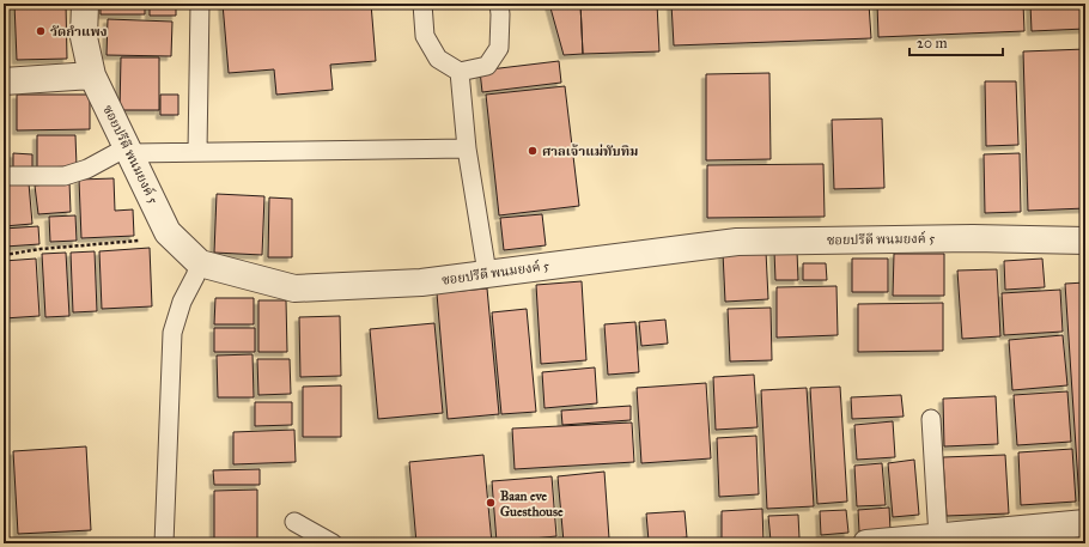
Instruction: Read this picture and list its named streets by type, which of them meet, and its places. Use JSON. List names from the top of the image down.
{
  "streets": {
    "street": ["ซอยปรีดี พนมยงค์ 5"]
  },
  "places": ["วัดกำแพง", "ศาลเจ้าแม่ทับทิม", "Baan eve Guesthouse"],
  "scale_bar": "20 m"
}
